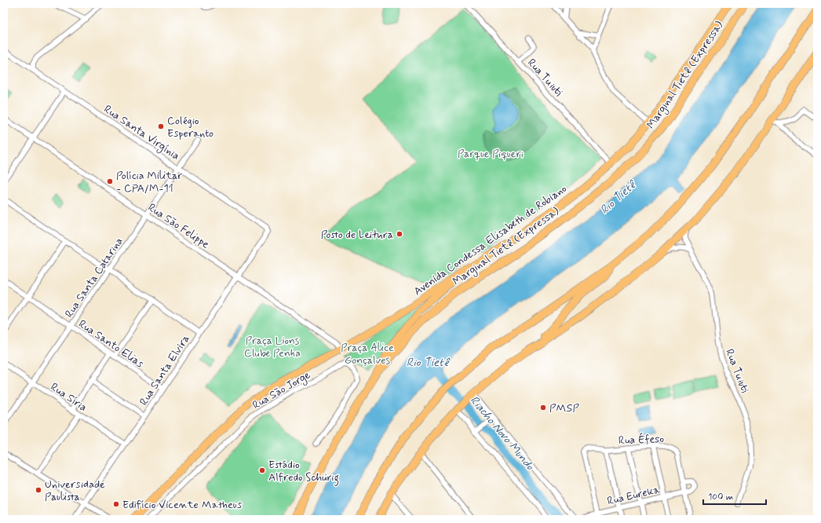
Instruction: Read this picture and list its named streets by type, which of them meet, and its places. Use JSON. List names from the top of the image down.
{
  "streets": {
    "highway": ["Marginal Tietê (Expressa)", "Avenida Condessa Elisabeth de Robiano"],
    "street": [
      "Rua Tuiuti",
      "Rua Santa Virgínia",
      "Rua São Felippe",
      "Rua Santa Catarina",
      "Rua Santo Elias",
      "Rua Santa Elvira",
      "Rua São Jorge",
      "Rua Síria",
      "Rua Éfeso",
      "Rua Eureka"
    ]
  },
  "crossings": [
    ["Rua Tuiuti", "Avenida Condessa Elisabeth de Robiano"],
    ["Rua Santa Virgínia", "Rua Santa Catarina"],
    ["Rua Santa Virgínia", "Rua Santa Elvira"],
    ["Rua São Felippe", "Avenida Condessa Elisabeth de Robiano"],
    ["Rua São Felippe", "Rua Santa Catarina"],
    ["Rua São Felippe", "Rua Santa Elvira"],
    ["Rua Santa Catarina", "Rua Santo Elias"],
    ["Rua Santa Catarina", "Rua Síria"],
    ["Rua Santo Elias", "Rua Santa Elvira"],
    ["Rua Santa Elvira", "Rua Síria"],
    ["Rua Éfeso", "Rua Eureka"]
  ],
  "water": ["Rio Tietê", "Riacho Novo Mundo"],
  "parks": ["Parque Piqueri", "Praça Lions Clube Penha", "Praça Alice Gonçalves"],
  "places": [
    "Colégio Esperanto",
    "Polícia Militar - CPA/M-11",
    "Posto de Leitura",
    "PMSP",
    "Estádio Alfredo Schürig",
    "Universidade Paulista",
    "Edifício Vicente Matheus"
  ],
  "scale_bar": "100 m"
}
